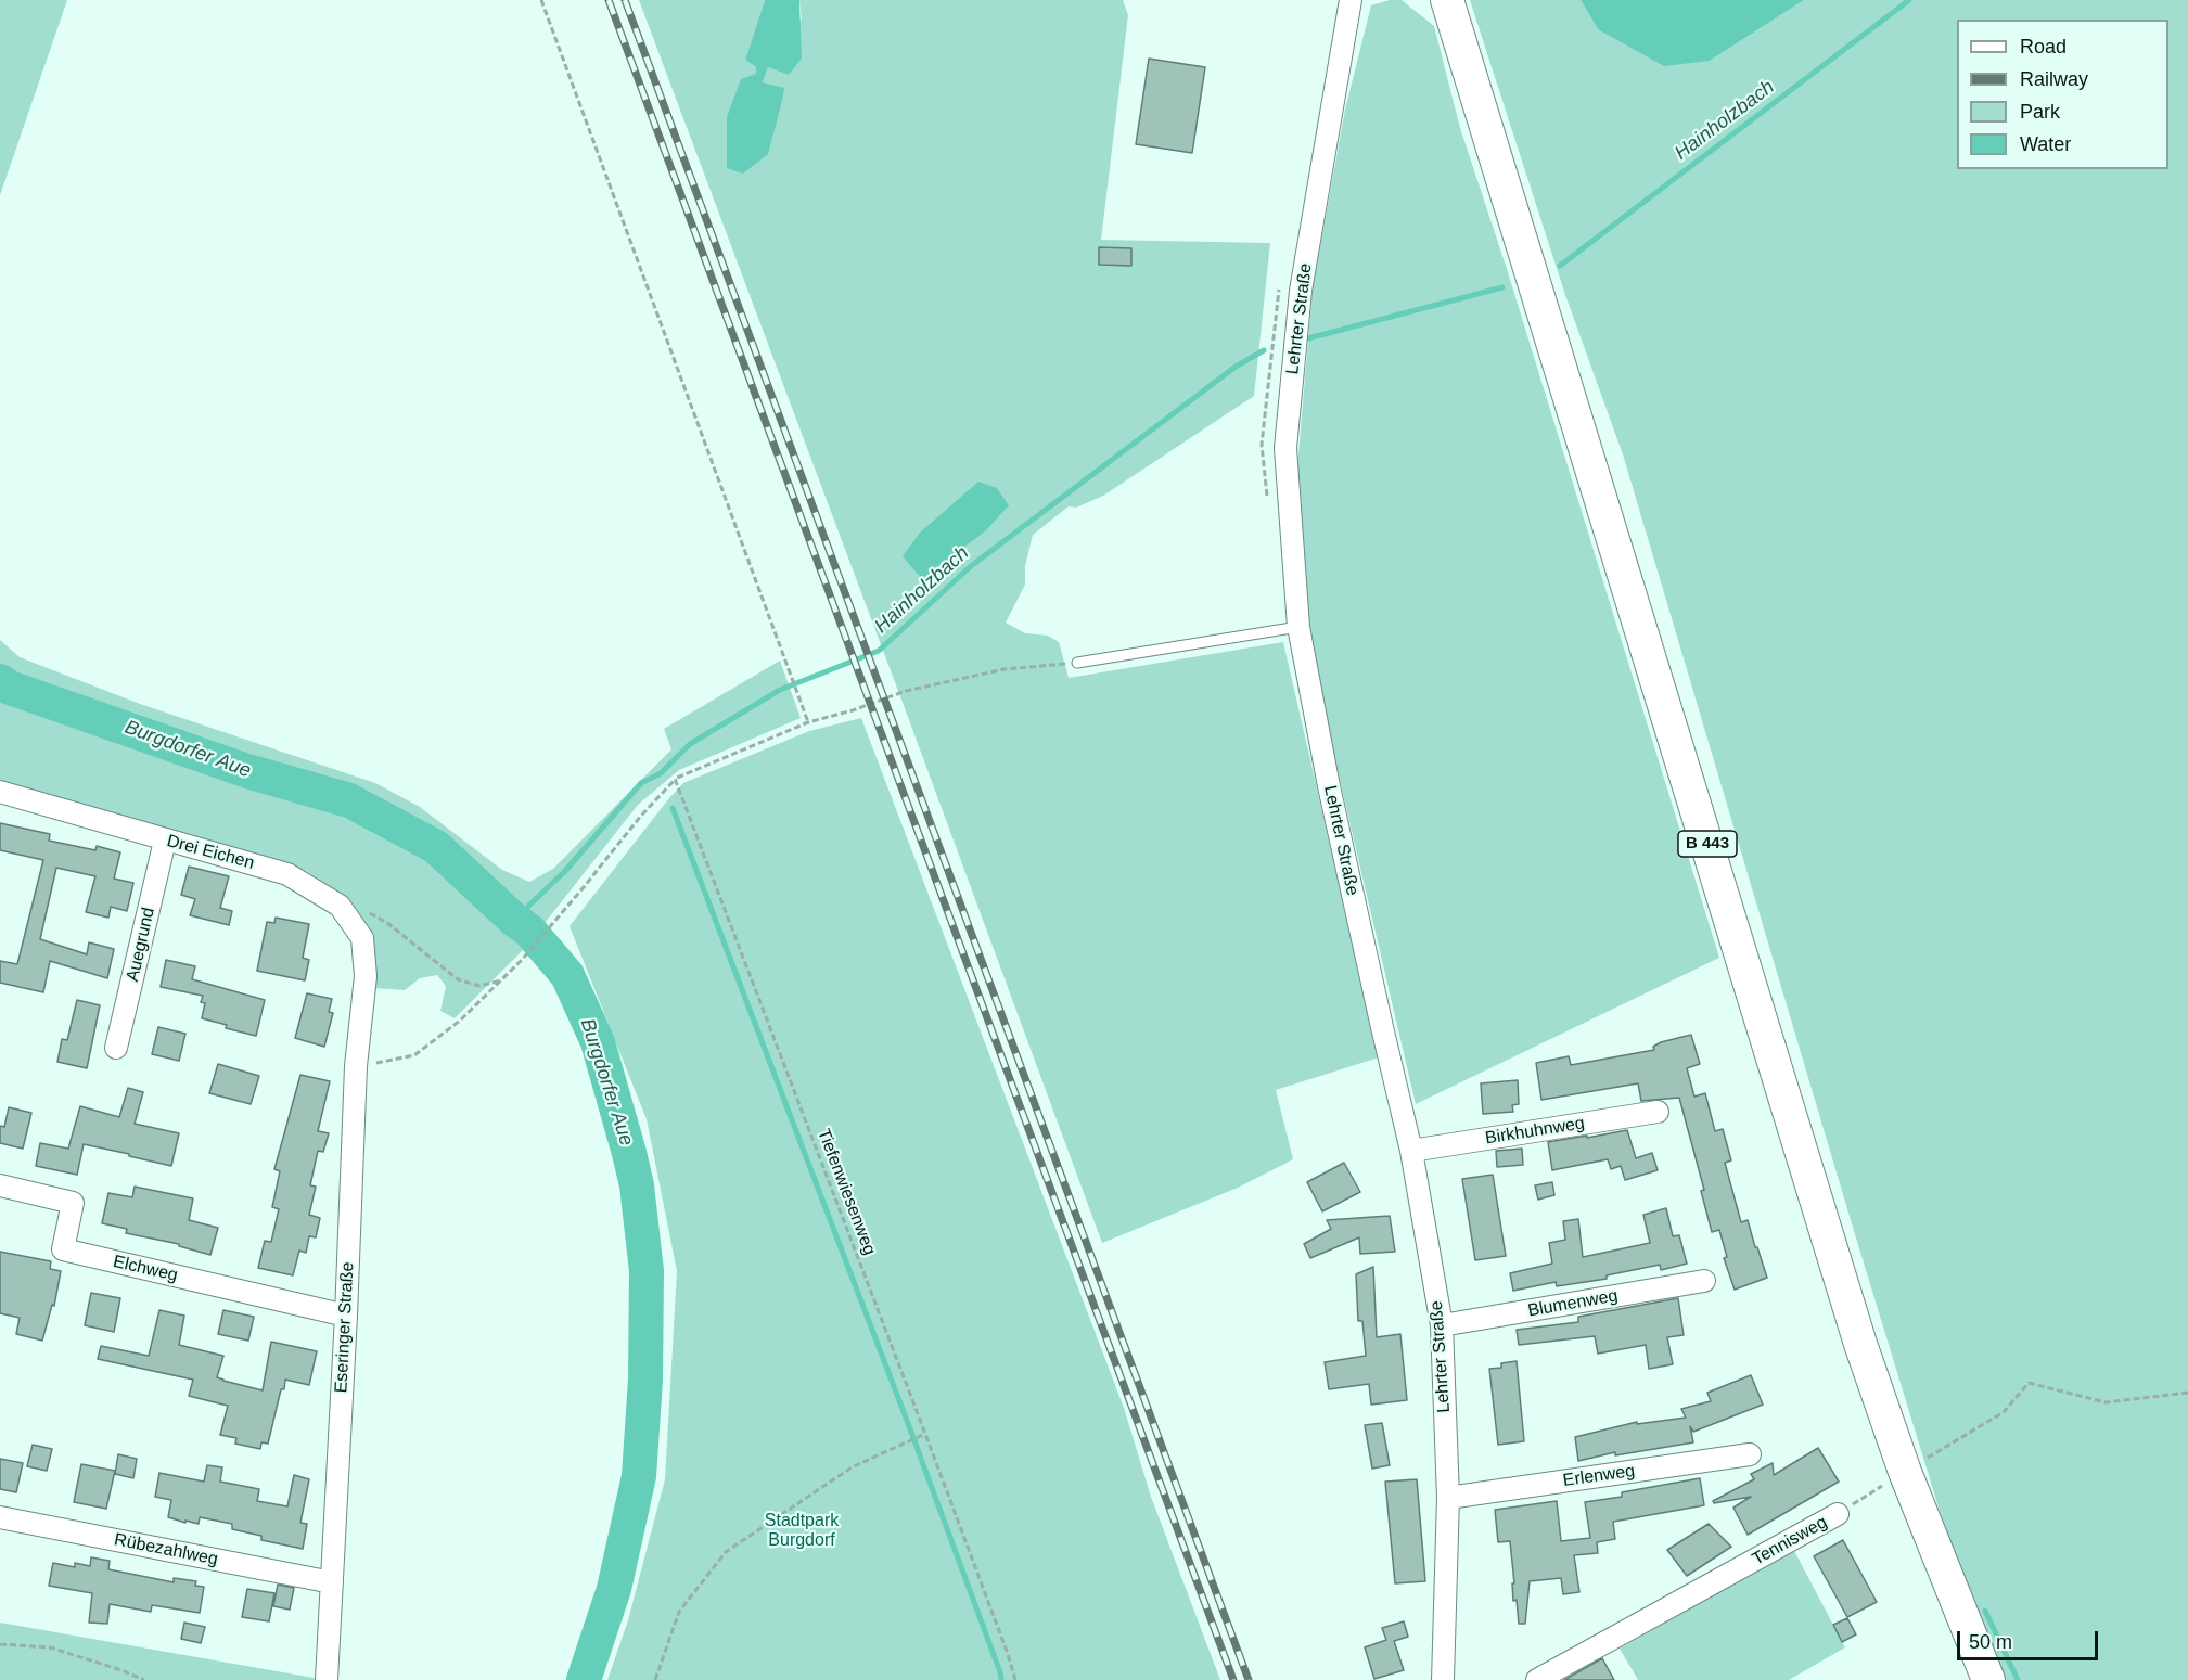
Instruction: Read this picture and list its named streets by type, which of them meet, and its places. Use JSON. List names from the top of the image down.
{
  "streets": {
    "main road": ["B 443"],
    "street": [
      "Lehrter Straße",
      "Drei Eichen",
      "Auegrund",
      "Birkhuhnweg",
      "Elchweg",
      "Blumenweg",
      "Eseringer Straße",
      "Erlenweg",
      "Tennisweg",
      "Rübezahlweg"
    ],
    "path": ["Tiefenwiesenweg"]
  },
  "crossings": [
    ["Lehrter Straße", "Birkhuhnweg"],
    ["Lehrter Straße", "Blumenweg"],
    ["Lehrter Straße", "Erlenweg"],
    ["B 443", "Tennisweg"],
    ["Drei Eichen", "Auegrund"],
    ["Drei Eichen", "Eseringer Straße"],
    ["Elchweg", "Eseringer Straße"],
    ["Eseringer Straße", "Rübezahlweg"]
  ],
  "water": ["Hainholzbach", "Burgdorfer Aue"],
  "parks": ["Stadtpark Burgdorf"],
  "legend": [
    "Road",
    "Railway",
    "Park",
    "Water"
  ],
  "scale_bar": "50 m"
}
